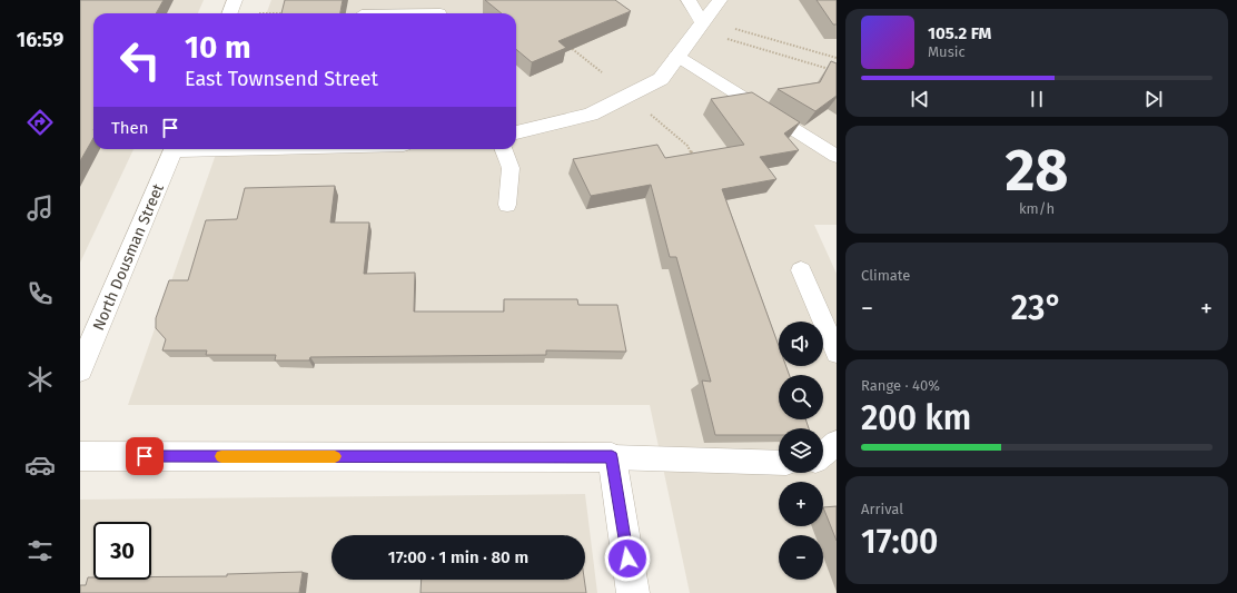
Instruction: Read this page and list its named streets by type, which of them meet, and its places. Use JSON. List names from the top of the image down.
{
  "streets": {
    "street": ["North Dousman Street"]
  },
  "page": {
    "tabs": "16:59",
    "turn": ["10 m", "East Townsend Street"],
    "song": ["105.2 FM", "Music"],
    "then": "Then",
    "tile": [
      ["28", "km/h"],
      "Climate",
      ["Range · 40%", "200 km"],
      ["Arrival", "17:00"]
    ],
    "heat": ["−", "23°", "+"],
    "map_buttons": ["+", "−"],
    "limit": "30",
    "trip": "17:00 · 1 min · 80 m"
  }
}
